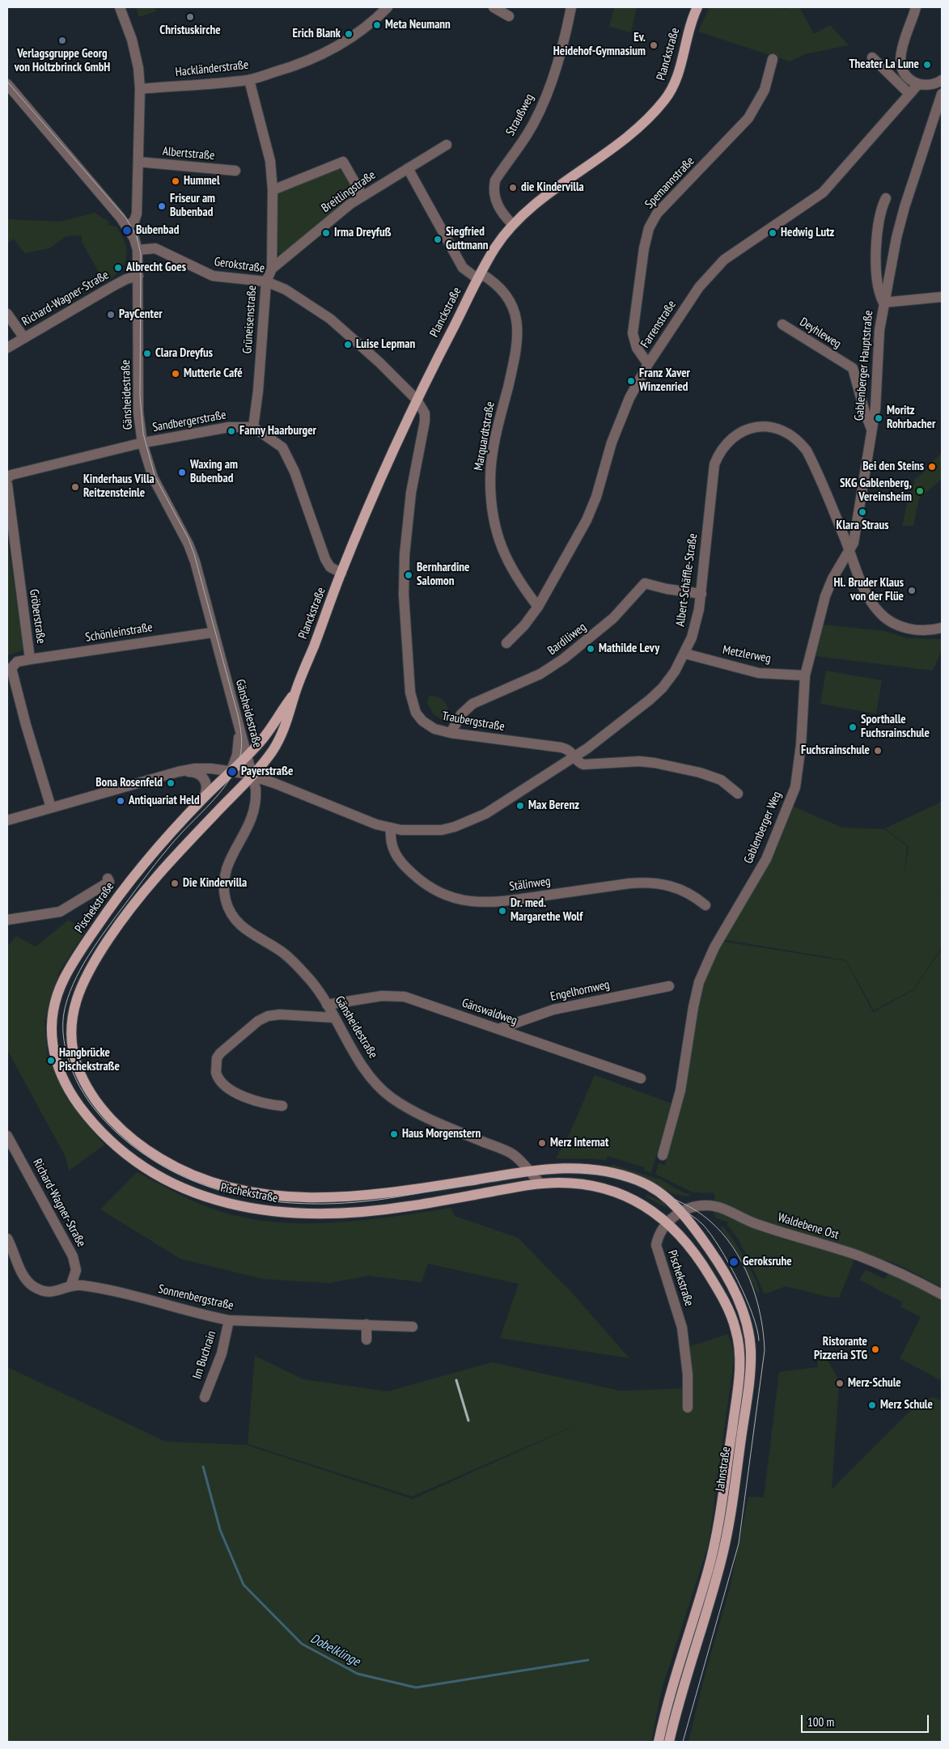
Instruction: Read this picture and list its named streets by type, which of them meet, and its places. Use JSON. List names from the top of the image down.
{
  "streets": {
    "main road": ["Planckstraße", "Pischekstraße", "Jahnstraße"],
    "street": [
      "Hackländerstraße",
      "Straußweg",
      "Albertstraße",
      "Spemannstraße",
      "Breitlingstraße",
      "Gerokstraße",
      "Richard-Wagner-Straße",
      "Grüneisenstraße",
      "Farrenstraße",
      "Deyhleweg",
      "Gablenberger Hauptstraße",
      "Gänsheidestraße",
      "Sandbergerstraße",
      "Marquardtstraße",
      "Albert-Schäffle-Straße",
      "Gröberstraße",
      "Schönleinstraße",
      "Bardiliweg",
      "Metzlerweg",
      "Traubergstraße",
      "Gablenberger Weg",
      "Stälinweg",
      "Engelhornweg",
      "Gänswaldweg",
      "Waldebene Ost",
      "Sonnenbergstraße",
      "Im Buchrain"
    ]
  },
  "crossings": [
    ["Planckstraße", "Straußweg"],
    ["Planckstraße", "Gerokstraße"],
    ["Planckstraße", "Gänsheidestraße"],
    ["Planckstraße", "Marquardtstraße"],
    ["Planckstraße", "Albert-Schäffle-Straße"],
    ["Planckstraße", "Traubergstraße"],
    ["Planckstraße", "Pischekstraße"],
    ["Hackländerstraße", "Grüneisenstraße"],
    ["Spemannstraße", "Farrenstraße"],
    ["Breitlingstraße", "Grüneisenstraße"],
    ["Breitlingstraße", "Marquardtstraße"],
    ["Gerokstraße", "Grüneisenstraße"],
    ["Gerokstraße", "Gänsheidestraße"],
    ["Gerokstraße", "Traubergstraße"],
    ["Richard-Wagner-Straße", "Gänsheidestraße"],
    ["Richard-Wagner-Straße", "Sonnenbergstraße"],
    ["Grüneisenstraße", "Sandbergerstraße"],
    ["Farrenstraße", "Marquardtstraße"],
    ["Deyhleweg", "Gablenberger Hauptstraße"],
    ["Gablenberger Hauptstraße", "Albert-Schäffle-Straße"],
    ["Gablenberger Hauptstraße", "Gablenberger Weg"],
    ["Gänsheidestraße", "Sandbergerstraße"],
    ["Gänsheidestraße", "Albert-Schäffle-Straße"],
    ["Gänsheidestraße", "Schönleinstraße"],
    ["Gänsheidestraße", "Pischekstraße"],
    ["Gänsheidestraße", "Gänswaldweg"],
    ["Albert-Schäffle-Straße", "Bardiliweg"],
    ["Albert-Schäffle-Straße", "Metzlerweg"],
    ["Albert-Schäffle-Straße", "Traubergstraße"],
    ["Albert-Schäffle-Straße", "Gablenberger Weg"],
    ["Albert-Schäffle-Straße", "Stälinweg"],
    ["Albert-Schäffle-Straße", "Pischekstraße"],
    ["Gröberstraße", "Schönleinstraße"],
    ["Bardiliweg", "Traubergstraße"],
    ["Metzlerweg", "Gablenberger Weg"],
    ["Pischekstraße", "Waldebene Ost"],
    ["Pischekstraße", "Jahnstraße"],
    ["Engelhornweg", "Gänswaldweg"],
    ["Waldebene Ost", "Jahnstraße"],
    ["Sonnenbergstraße", "Im Buchrain"]
  ],
  "water": ["Dobelklinge"],
  "places": [
    "Christuskirche",
    "Meta Neumann",
    "Erich Blank",
    "Verlagsgruppe Georg von Holtzbrinck GmbH",
    "Ev. Heidehof-Gymnasium",
    "Theater La Lune",
    "Hummel",
    "die Kindervilla",
    "Friseur am Bubenbad",
    "Bubenbad",
    "Irma Dreyfuß",
    "Hedwig Lutz",
    "Siegfried Guttmann",
    "Albrecht Goes",
    "PayCenter",
    "Luise Lepman",
    "Clara Dreyfus",
    "Mutterle Café",
    "Franz Xaver Winzenried",
    "Moritz Rohrbacher",
    "Fanny Haarburger",
    "Bei den Steins",
    "Waxing am Bubenbad",
    "Kinderhaus Villa Reitzensteinle",
    "SKG Gablenberg, Vereinsheim",
    "Klara Straus",
    "Bernhardine Salomon",
    "Hl. Bruder Klaus von der Flüe",
    "Mathilde Levy",
    "Sporthalle Fuchsrainschule",
    "Fuchsrainschule",
    "Payerstraße",
    "Bona Rosenfeld",
    "Antiquariat Held",
    "Max Berenz",
    "Die Kindervilla",
    "Dr. med. Margarethe Wolf",
    "Hangbrücke Pischekstraße",
    "Haus Morgenstern",
    "Merz Internat",
    "Geroksruhe",
    "Ristorante Pizzeria STG",
    "Merz-Schule",
    "Merz Schule"
  ],
  "scale_bar": "100 m"
}
